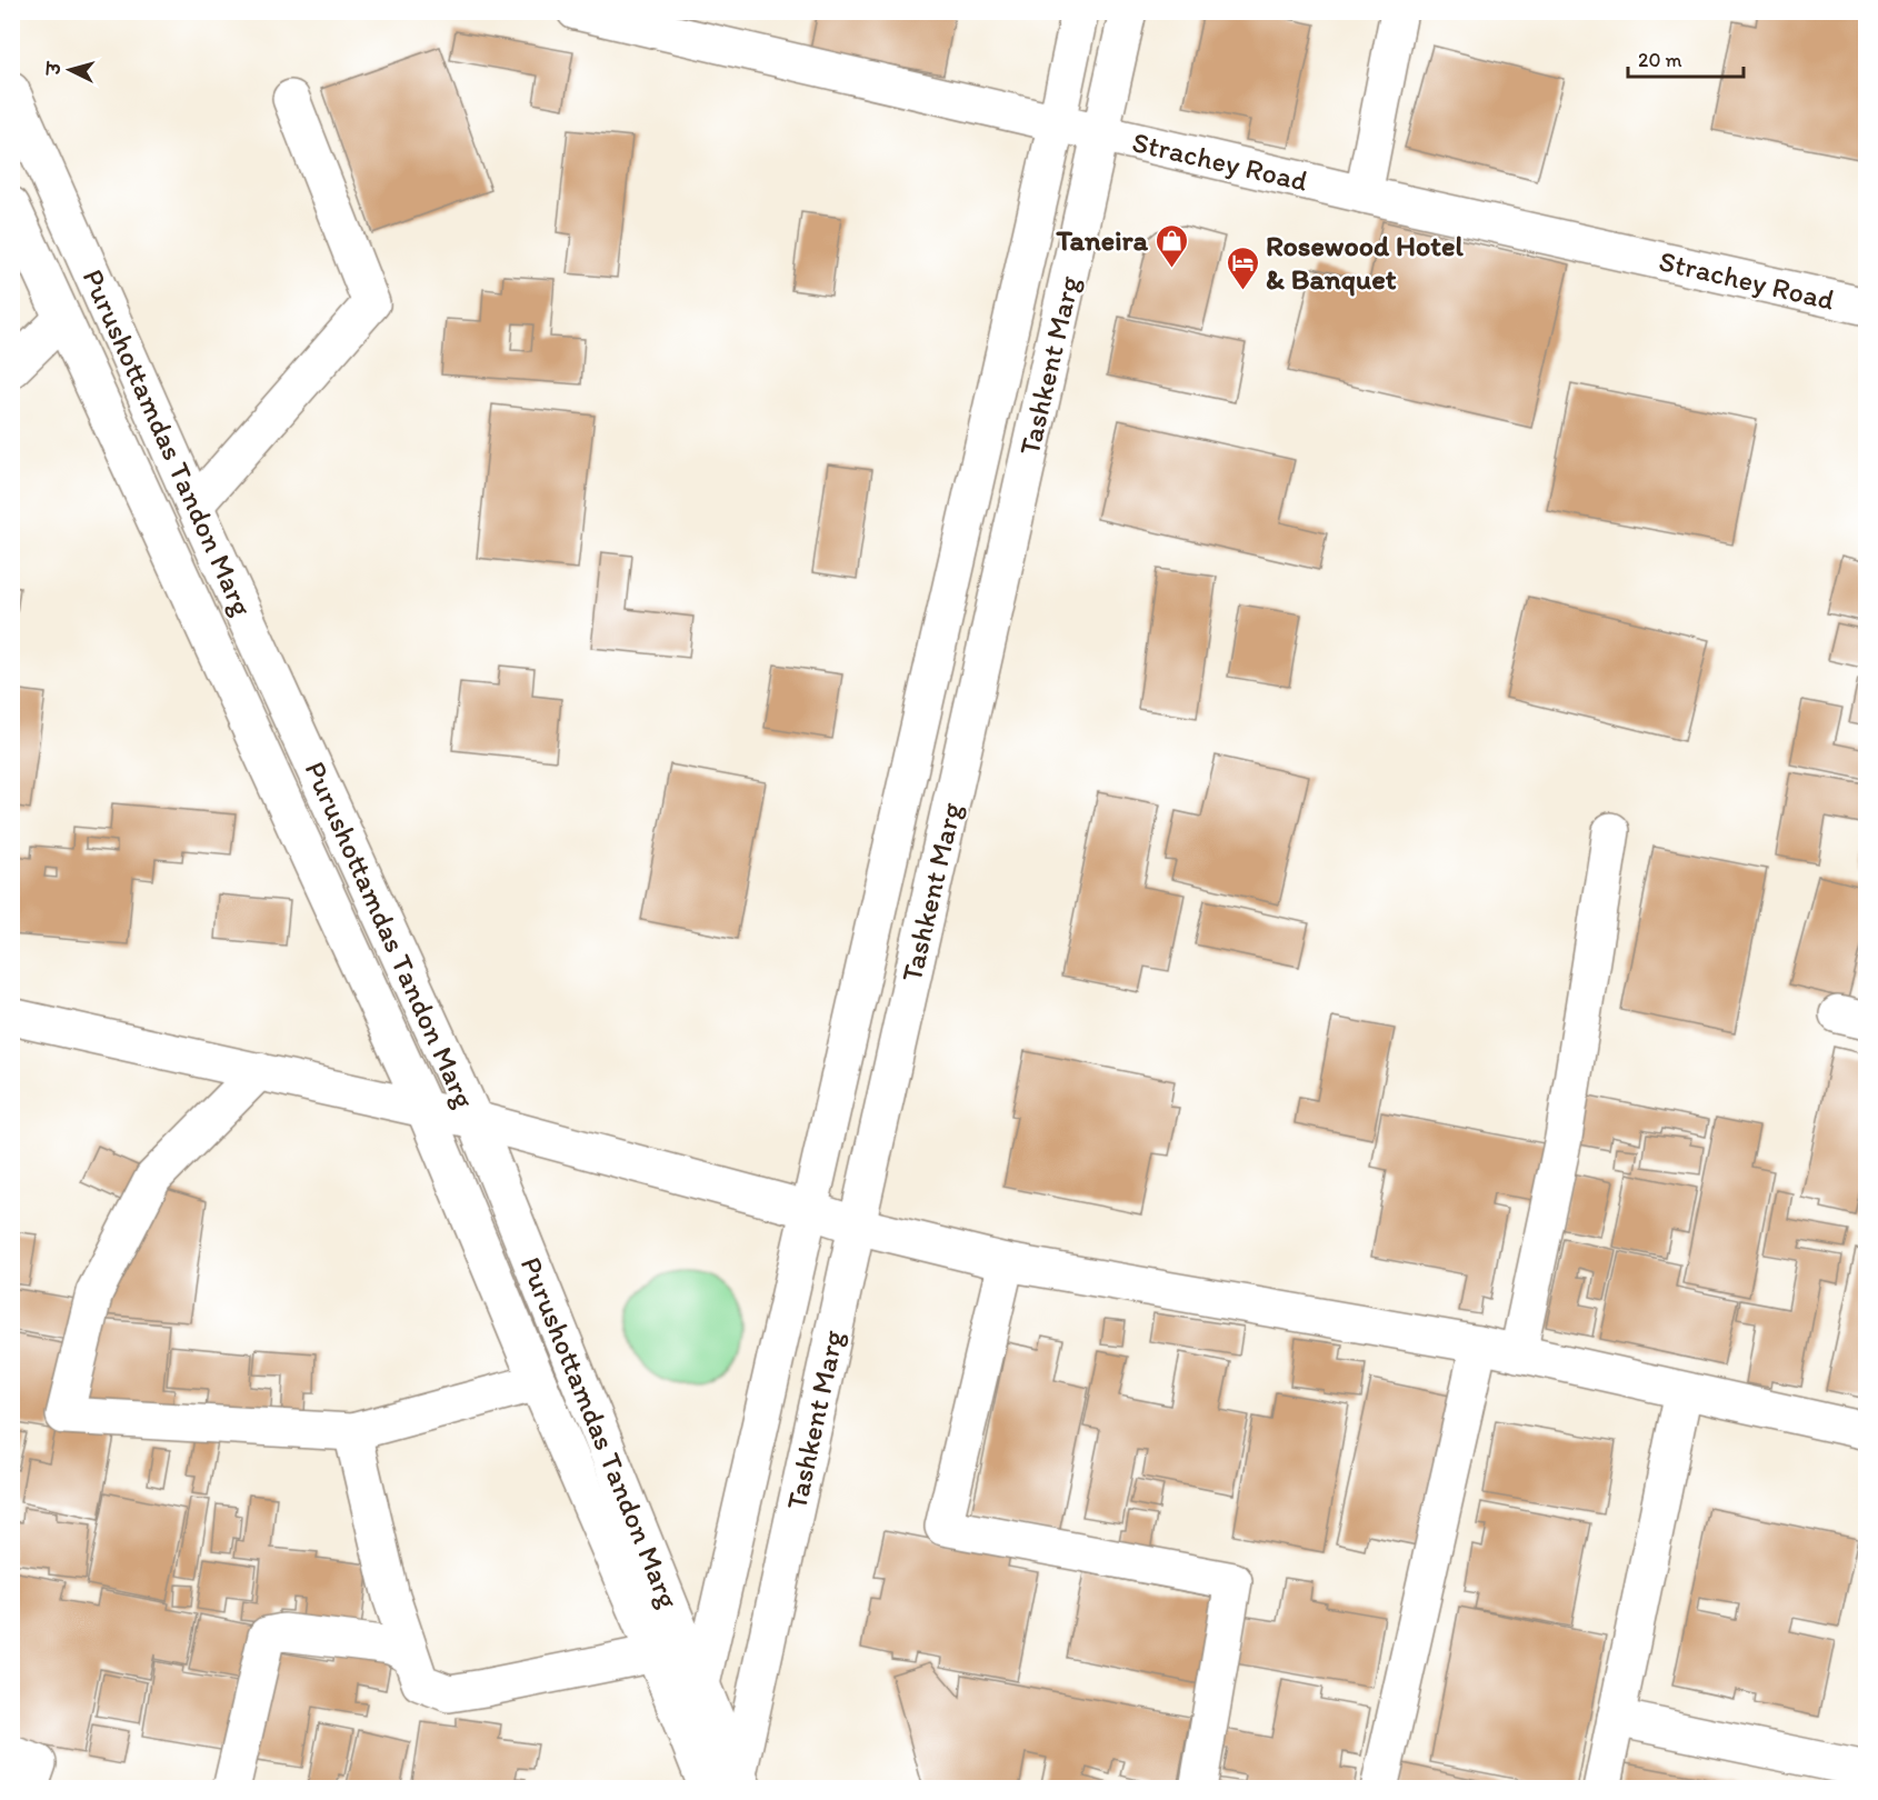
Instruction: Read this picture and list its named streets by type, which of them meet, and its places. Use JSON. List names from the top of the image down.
{
  "streets": {
    "street": ["Strachey Road", "Tashkent Marg", "Purushottamdas Tandon Marg"]
  },
  "crossings": [
    ["Strachey Road", "Tashkent Marg"],
    ["Tashkent Marg", "Purushottamdas Tandon Marg"]
  ],
  "places": {
    "shop": ["Taneira"],
    "hotel": ["Rosewood Hotel & Banquet"]
  },
  "scale_bar": "20 m",
  "north": "left"
}
